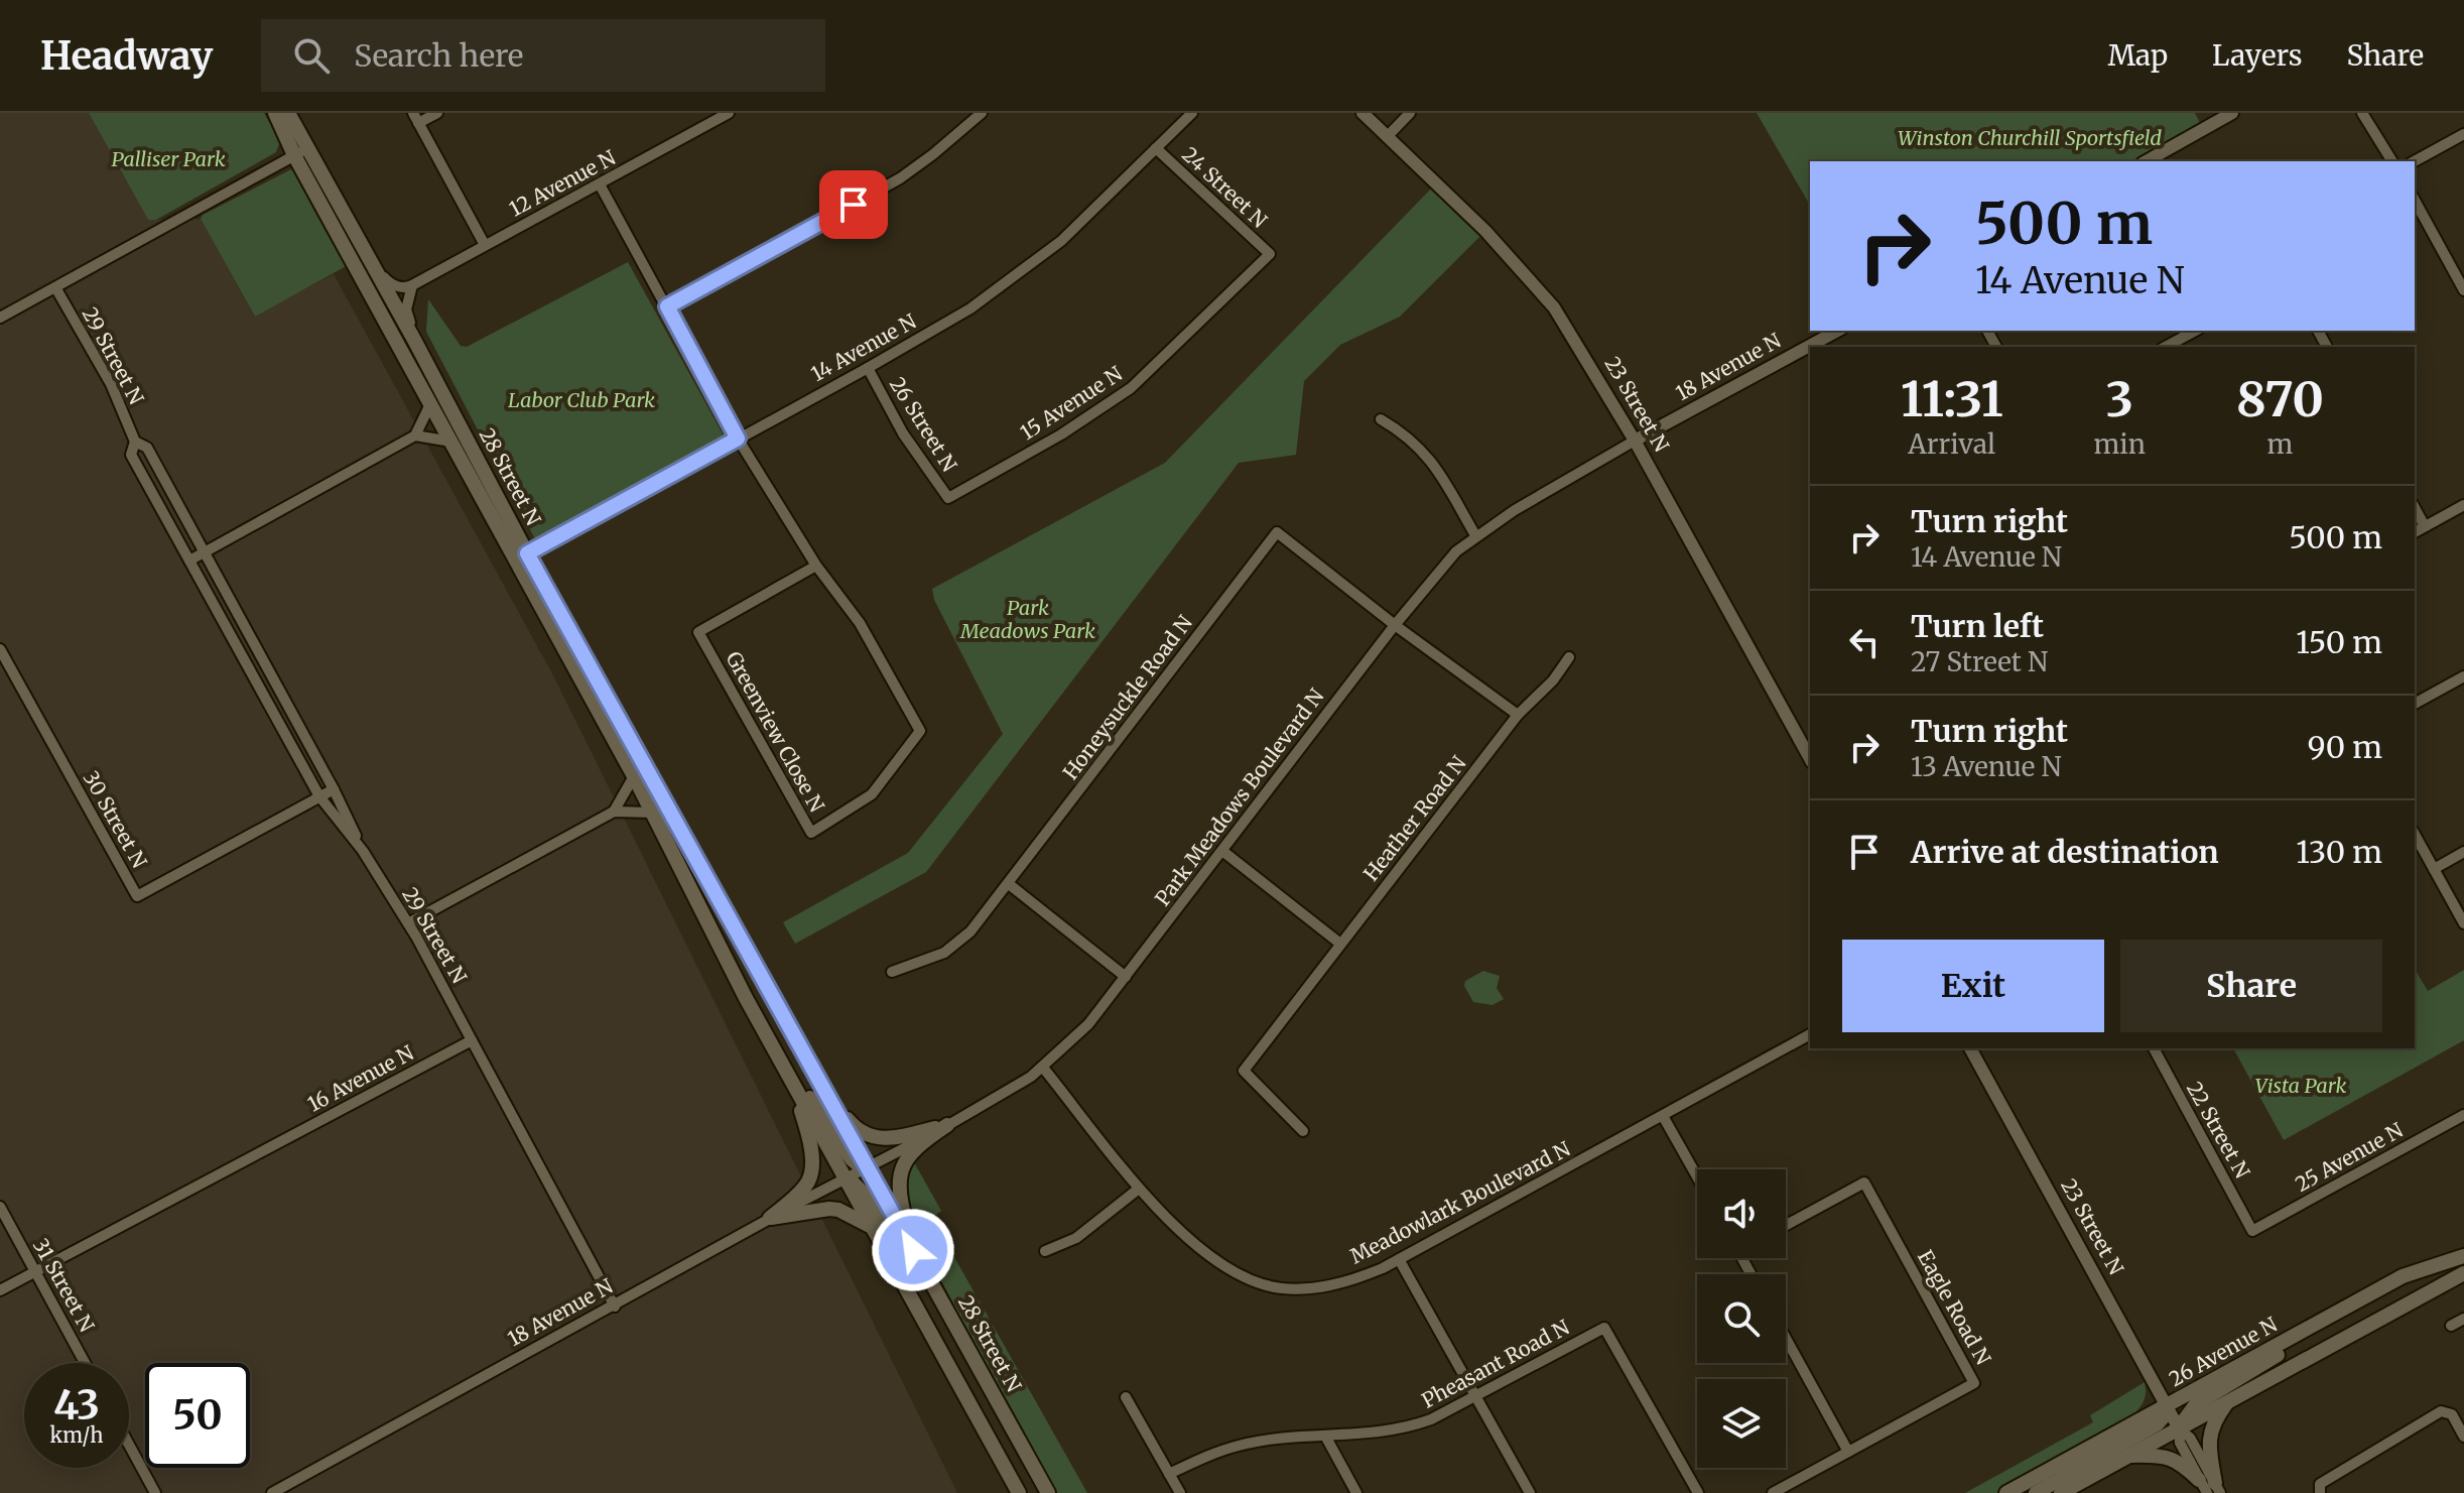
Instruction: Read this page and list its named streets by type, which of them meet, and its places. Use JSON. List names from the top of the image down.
{
  "streets": {
    "main road": ["28 Street N", "26 Avenue N"],
    "street": [
      "12 Avenue N",
      "24 Street N",
      "14 Avenue N",
      "29 Street N",
      "18 Avenue N",
      "15 Avenue N",
      "23 Street N",
      "26 Street N",
      "Honeysuckle Road N",
      "Greenview Close N",
      "Park Meadows Boulevard N",
      "Heather Road N",
      "30 Street N",
      "16 Avenue N",
      "22 Street N",
      "25 Avenue N",
      "Meadowlark Boulevard N",
      "31 Street N",
      "Eagle Road N",
      "Pheasant Road N"
    ]
  },
  "crossings": [
    ["12 Avenue N", "Greenview Close N"],
    ["24 Street N", "14 Avenue N"],
    ["24 Street N", "15 Avenue N"],
    ["14 Avenue N", "26 Street N"],
    ["14 Avenue N", "28 Street N"],
    ["14 Avenue N", "Greenview Close N"],
    ["29 Street N", "16 Avenue N"],
    ["18 Avenue N", "23 Street N"],
    ["18 Avenue N", "28 Street N"],
    ["18 Avenue N", "Park Meadows Boulevard N"],
    ["15 Avenue N", "26 Street N"],
    ["23 Street N", "Park Meadows Boulevard N"],
    ["23 Street N", "26 Avenue N"],
    ["28 Street N", "Park Meadows Boulevard N"],
    ["Honeysuckle Road N", "Park Meadows Boulevard N"],
    ["Park Meadows Boulevard N", "Meadowlark Boulevard N"],
    ["16 Avenue N", "31 Street N"],
    ["22 Street N", "25 Avenue N"]
  ],
  "parks": [
    "Winston Churchill Sportsfield",
    "Palliser Park",
    "Labor Club Park",
    "Park Meadows Park",
    "Vista Park"
  ],
  "page": {
    "header": "Headway",
    "search": "Search here",
    "nav": ["Map", "Layers", "Share"],
    "turn": ["500 m", "14 Avenue N"],
    "eta": [
      "11:31",
      "Arrival",
      "3",
      "min",
      "870",
      "m"
    ],
    "list": [
      {
        "name": "Turn right",
        "note": "14 Avenue N",
        "value": "500 m"
      },
      {
        "name": "Turn left",
        "note": "27 Street N",
        "value": "150 m"
      },
      {
        "name": "Turn right",
        "note": "13 Avenue N",
        "value": "90 m"
      },
      {
        "name": "Arrive at destination",
        "value": "130 m"
      }
    ],
    "buttons": ["Exit", "Share"],
    "speed": "43 km/h",
    "limit": "50"
  }
}
